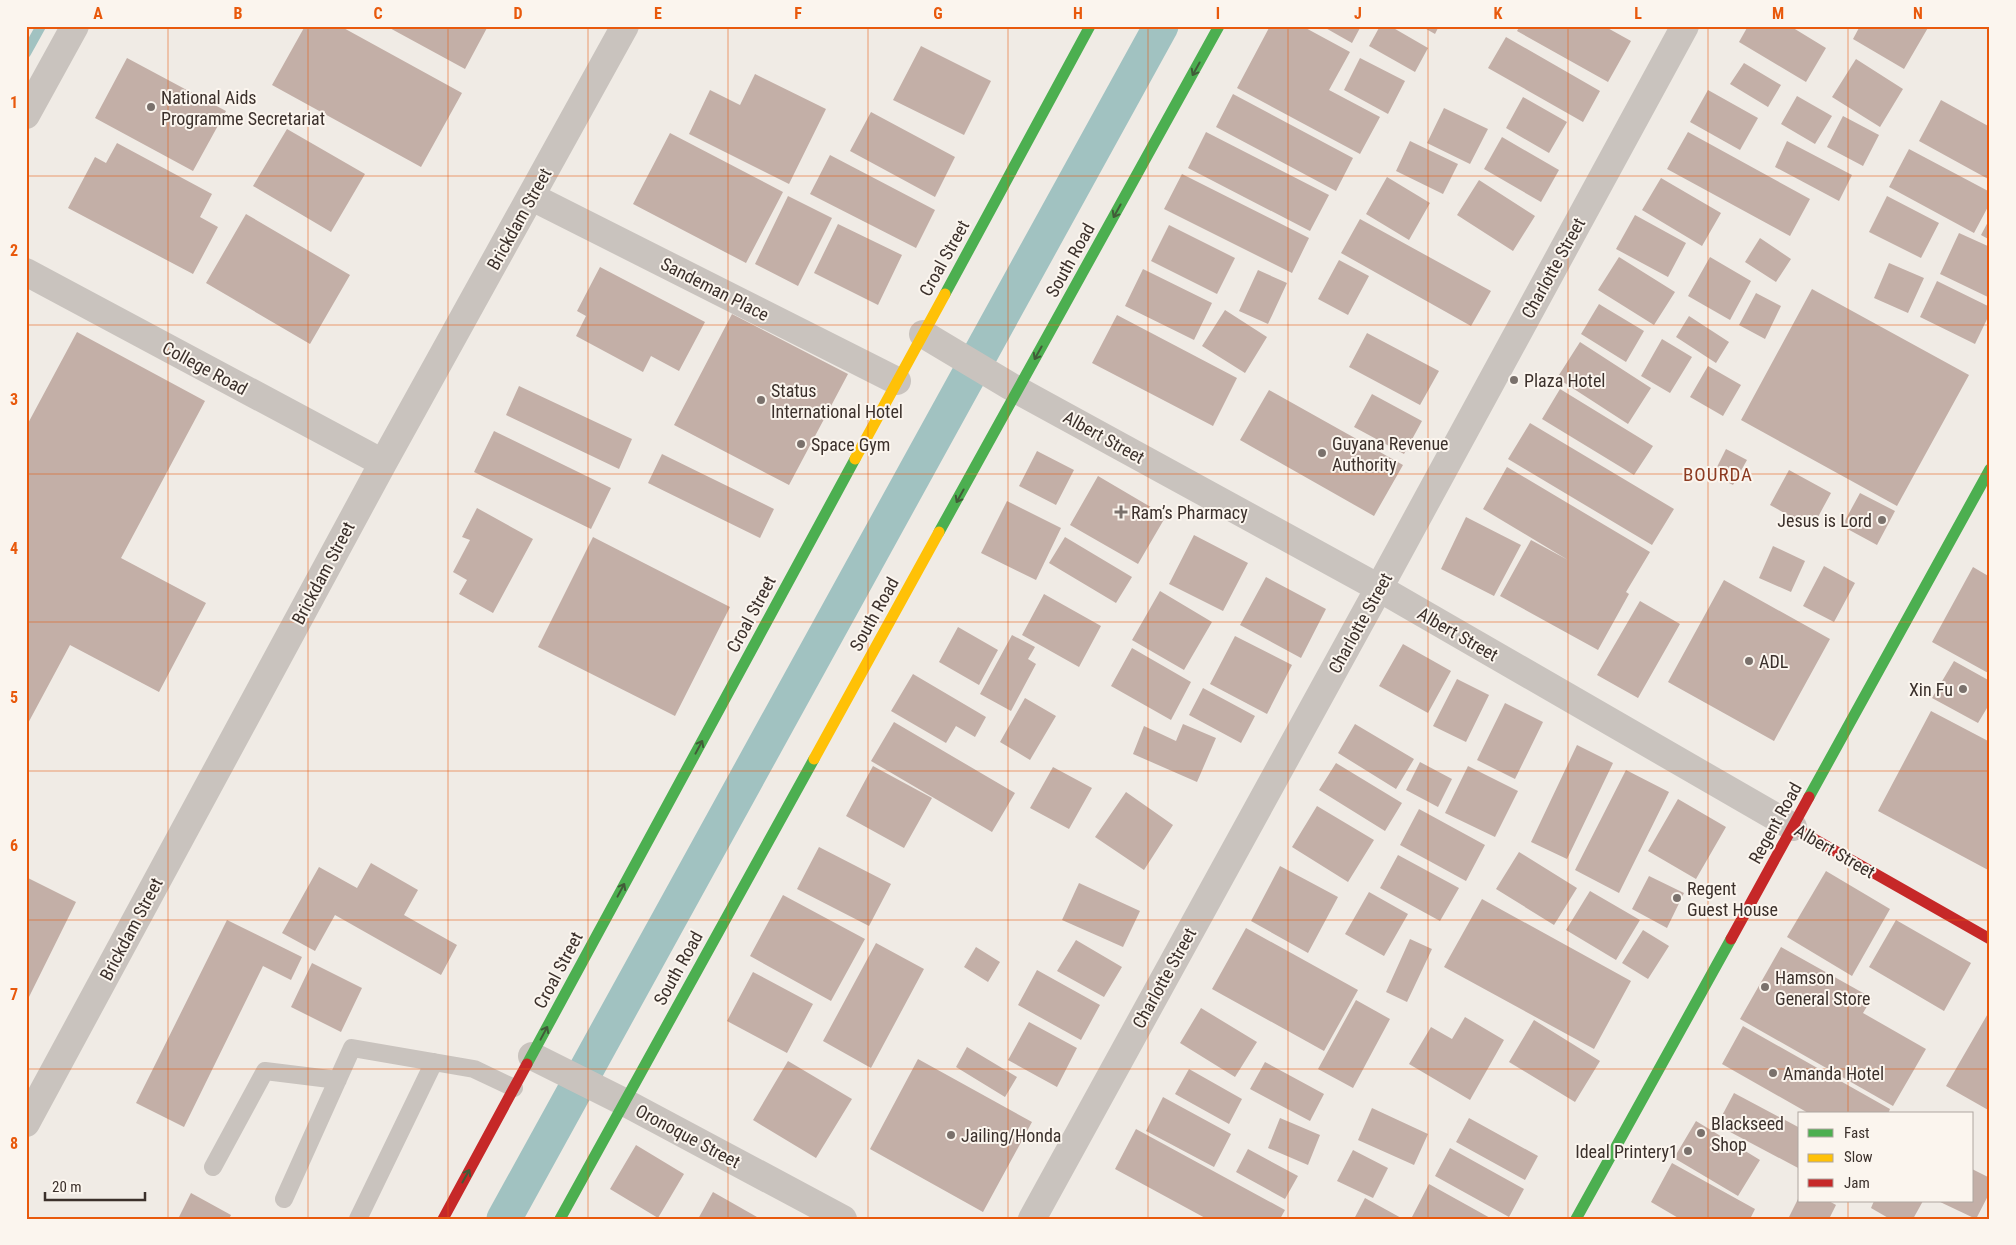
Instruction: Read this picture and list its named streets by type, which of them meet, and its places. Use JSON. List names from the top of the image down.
{
  "streets": {
    "street": [
      "Brickdam Street",
      "Croal Street",
      "South Road",
      "Charlotte Street",
      "Sandeman Place",
      "College Road",
      "Albert Street",
      "Regent Road",
      "Oronoque Street"
    ]
  },
  "crossings": [
    ["Brickdam Street", "Sandeman Place"],
    ["Brickdam Street", "College Road"],
    ["Croal Street", "Sandeman Place"],
    ["Croal Street", "Albert Street"],
    ["Croal Street", "Oronoque Street"],
    ["South Road", "Albert Street"],
    ["South Road", "Oronoque Street"],
    ["Charlotte Street", "Albert Street"],
    ["Albert Street", "Regent Road"]
  ],
  "one_way": ["Croal Street", "South Road"],
  "districts": ["BOURDA"],
  "places": {
    "other": [
      "National Aids Programme Secretariat",
      "Plaza Hotel",
      "Status International Hotel",
      "Space Gym",
      "Guyana Revenue Authority",
      "Jesus is Lord",
      "ADL",
      "Xin Fu",
      "Regent Guest House",
      "Hamson General Store",
      "Amanda Hotel",
      "Blackseed Shop",
      "Jailing/Honda",
      "Ideal Printery1"
    ],
    "health": ["Ram’s Pharmacy"]
  },
  "legend": ["Fast", "Slow", "Jam"],
  "scale_bar": "20 m",
  "grid": {
    "columns": [
      "A",
      "B",
      "C",
      "D",
      "E",
      "F",
      "G",
      "H",
      "I",
      "J",
      "K",
      "L",
      "M",
      "N"
    ],
    "rows": [
      "1",
      "2",
      "3",
      "4",
      "5",
      "6",
      "7",
      "8"
    ]
  }
}
